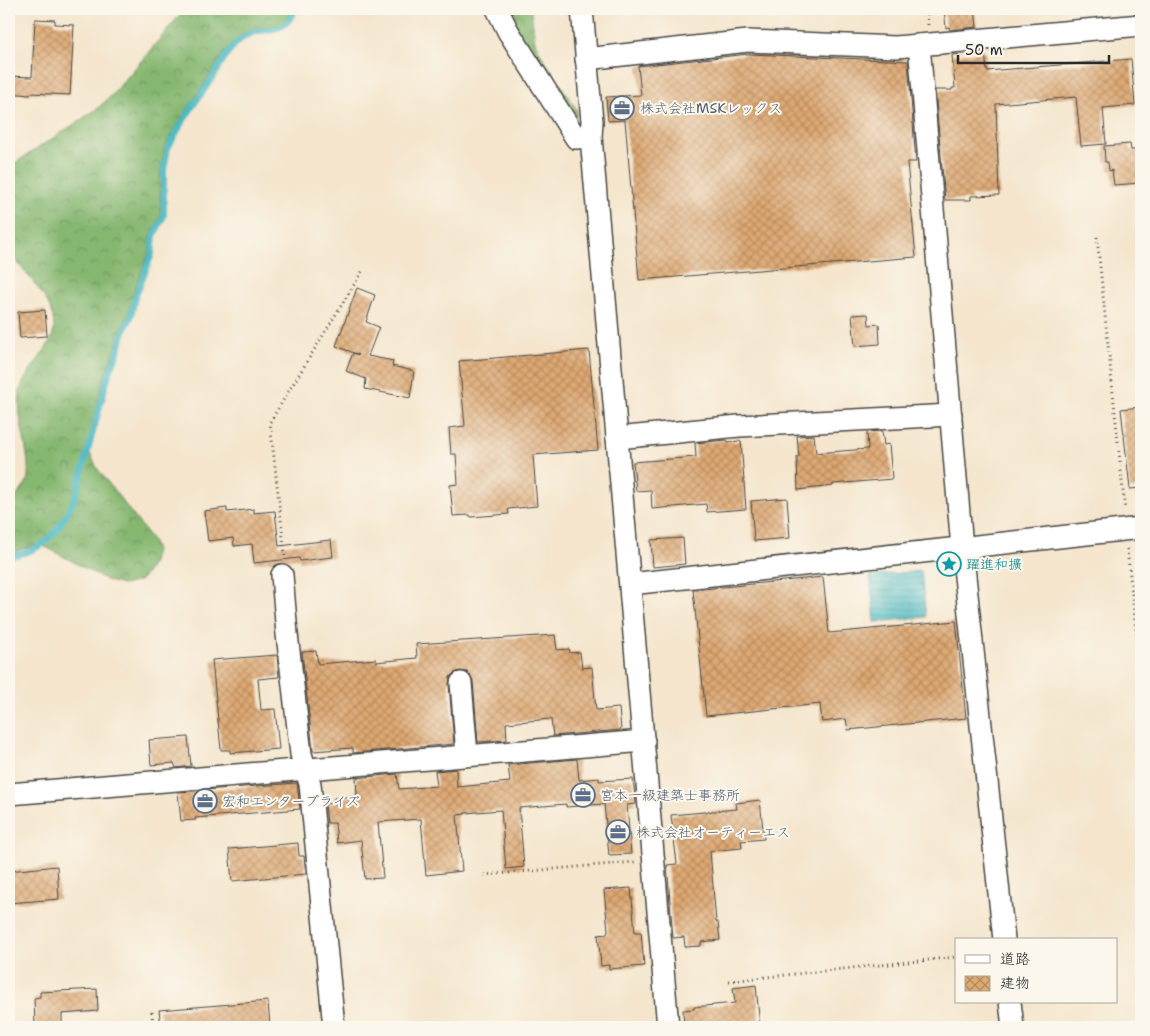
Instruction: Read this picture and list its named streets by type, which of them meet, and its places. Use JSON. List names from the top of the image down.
{
  "places": {
    "office": [
      "株式会社MSKレックス",
      "宮本一級建築士事務所",
      "宏和エンタープライズ",
      "株式会社オーティーエス"
    ],
    "place": ["躍進和擴"]
  },
  "legend": ["道路", "建物"],
  "scale_bar": "50 m"
}
